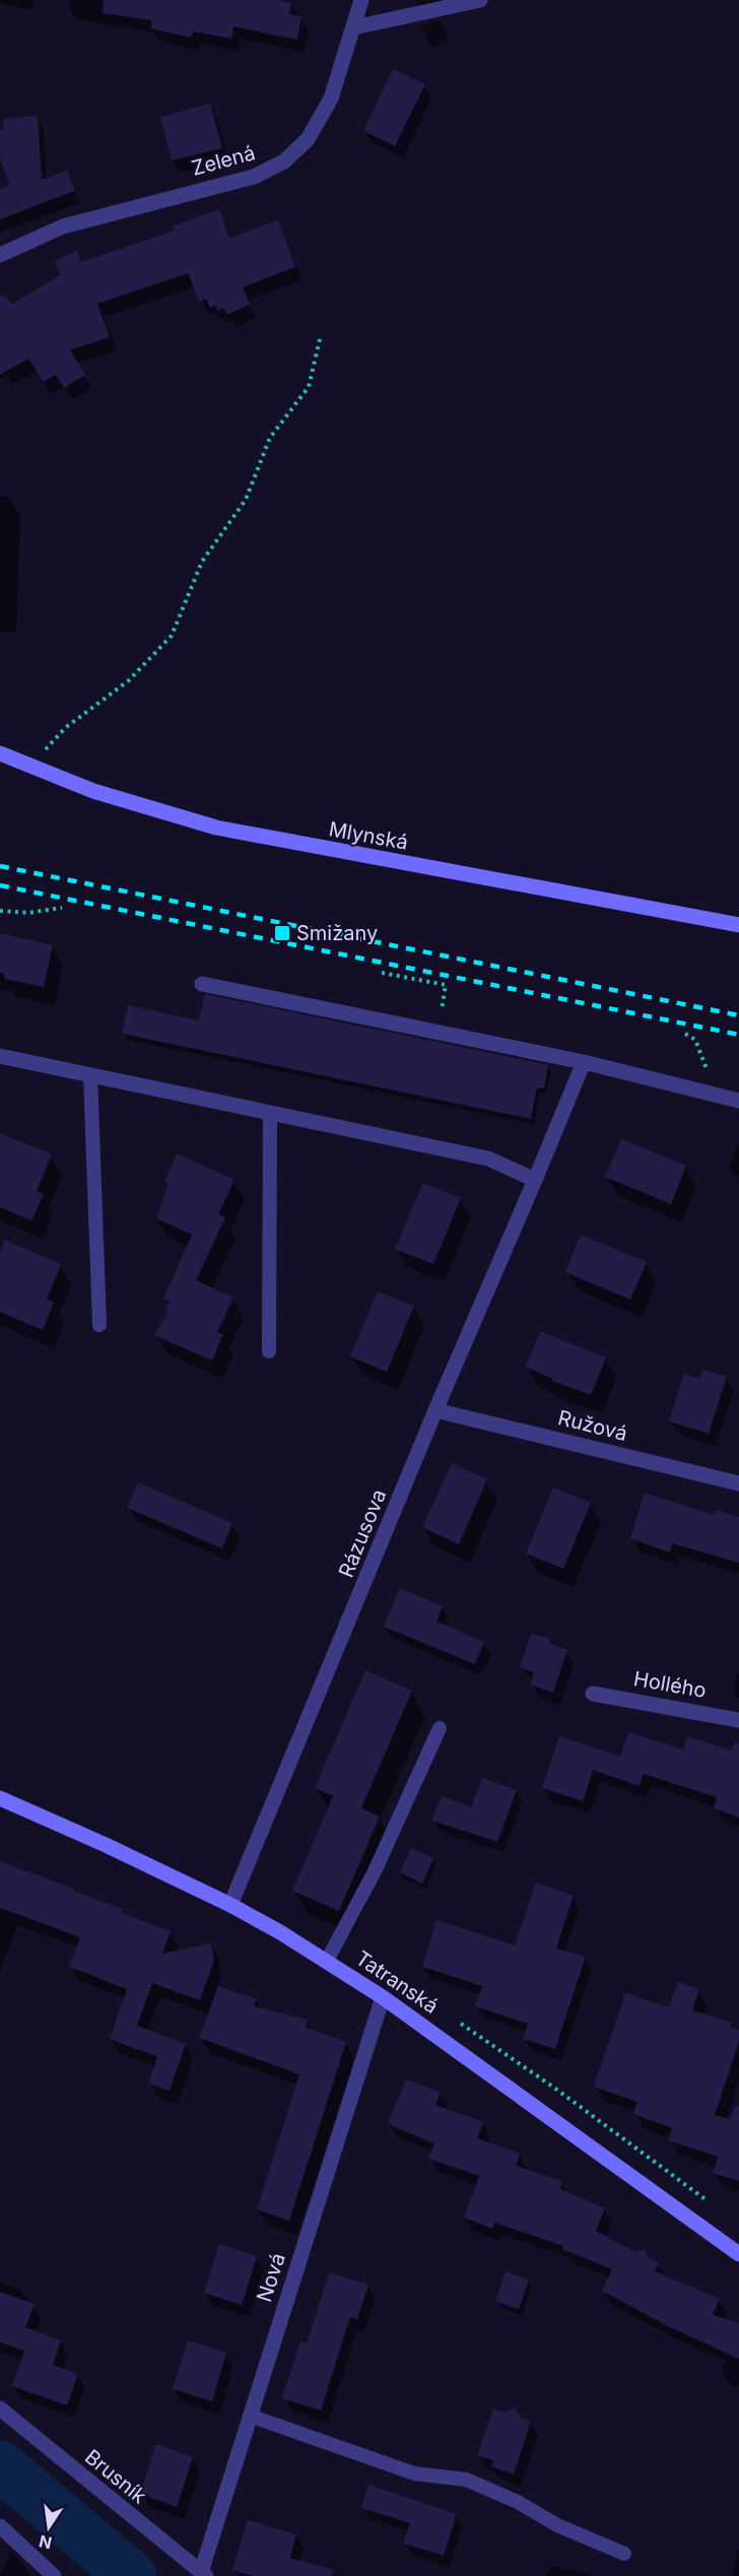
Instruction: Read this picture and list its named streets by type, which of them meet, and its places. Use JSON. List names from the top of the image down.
{
  "streets": {
    "main road": ["Mlynská", "Tatranská"],
    "street": [
      "Zelená",
      "Ružová",
      "Rázusova",
      "Hollého",
      "Nová",
      "Brusník"
    ]
  },
  "crossings": [
    ["Ružová", "Rázusova"],
    ["Rázusova", "Tatranská"],
    ["Tatranská", "Nová"],
    ["Nová", "Brusník"]
  ],
  "places": {
    "transit": ["Smižany"]
  },
  "north": "bottom"
}
